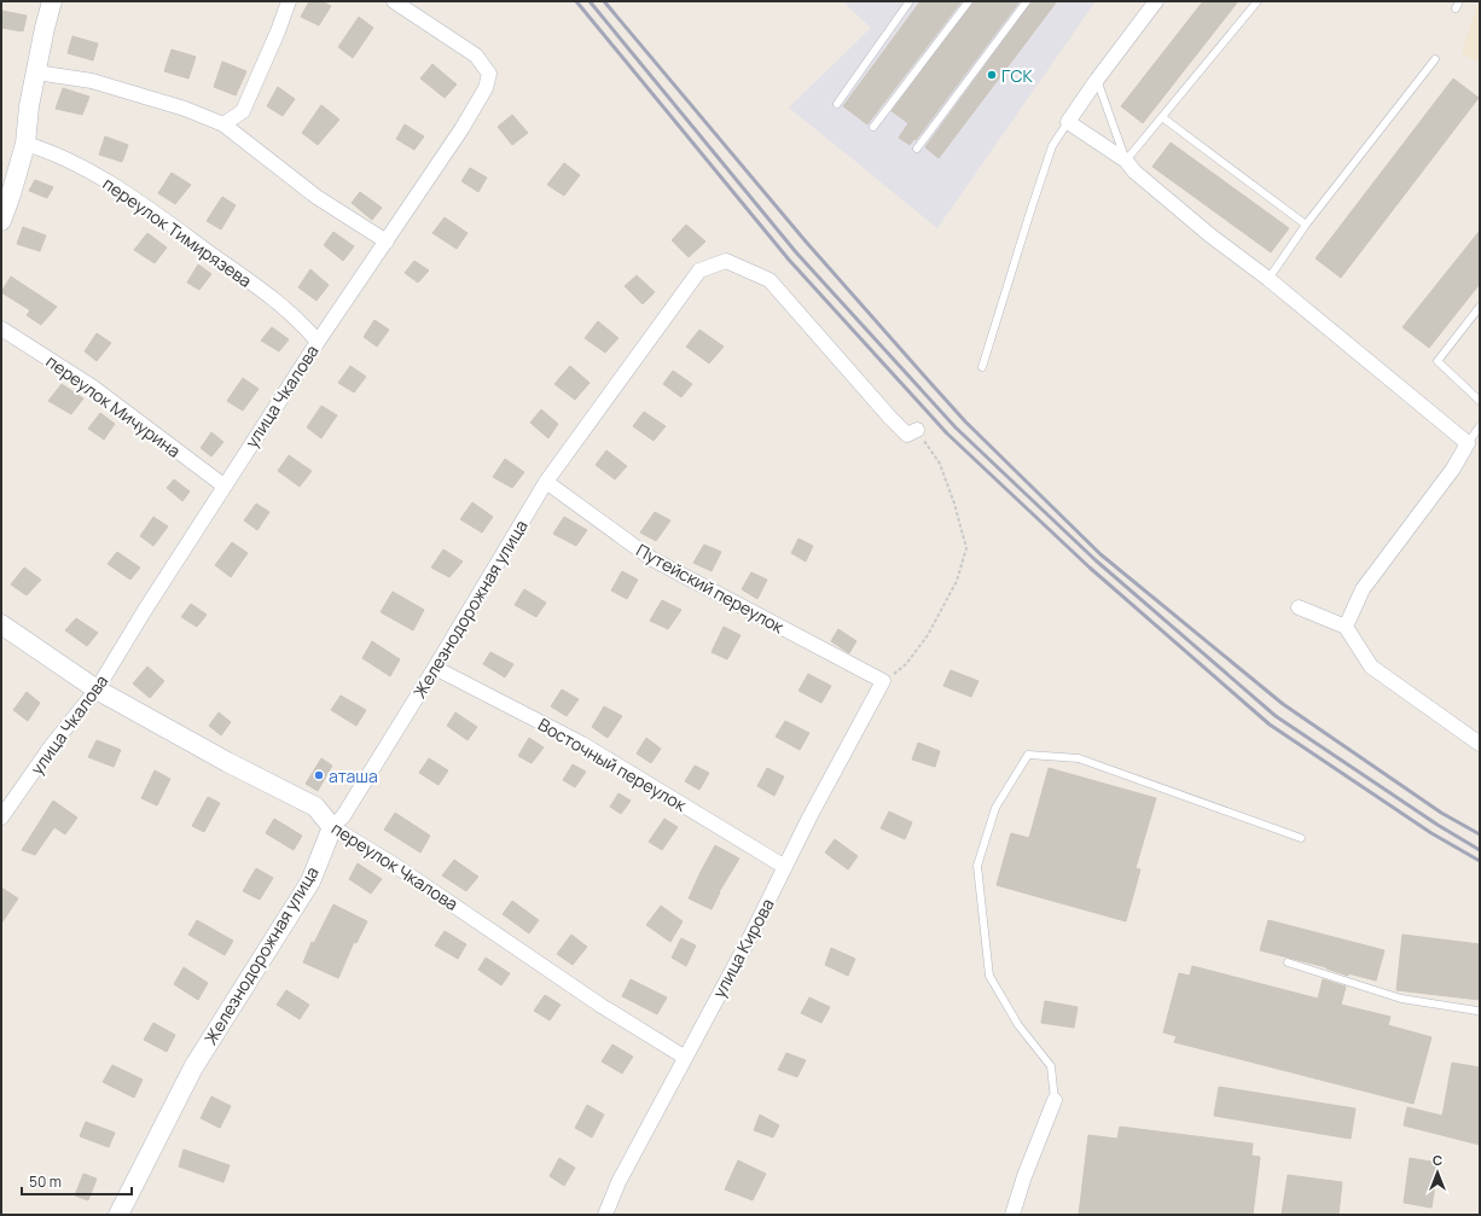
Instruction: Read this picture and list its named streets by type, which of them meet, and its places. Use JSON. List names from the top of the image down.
{
  "streets": {
    "street": [
      "переулок Тимирязева",
      "улица Чкалова",
      "переулок Мичурина",
      "Путейский переулок",
      "Железнодорожная улица",
      "Восточный переулок",
      "переулок Чкалова",
      "улица Кирова"
    ]
  },
  "crossings": [
    ["переулок Тимирязева", "улица Чкалова"],
    ["улица Чкалова", "переулок Мичурина"],
    ["улица Чкалова", "переулок Чкалова"],
    ["Путейский переулок", "Железнодорожная улица"],
    ["Путейский переулок", "улица Кирова"],
    ["Железнодорожная улица", "Восточный переулок"],
    ["Железнодорожная улица", "переулок Чкалова"],
    ["Восточный переулок", "улица Кирова"],
    ["переулок Чкалова", "улица Кирова"]
  ],
  "places": ["ГСК", "аташа"],
  "scale_bar": "50 m",
  "north": "top"
}
